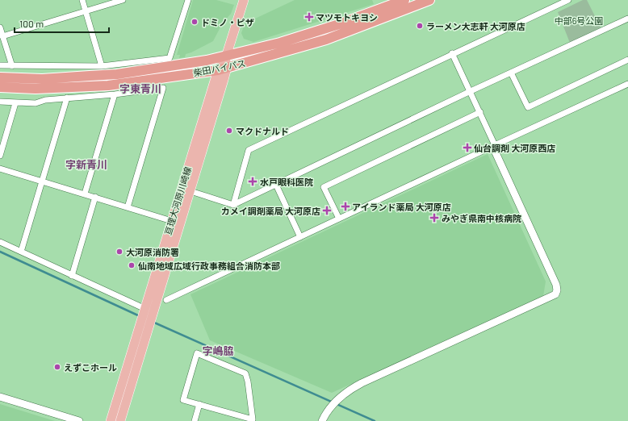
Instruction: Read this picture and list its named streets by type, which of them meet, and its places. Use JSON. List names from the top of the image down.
{
  "streets": {
    "highway": ["柴田バイパス"],
    "main road": ["亘理大河原川崎線"]
  },
  "crossings": [
    ["柴田バイパス", "亘理大河原川崎線"]
  ],
  "districts": ["字東青川", "字新青川", "字嶋脇"],
  "parks": ["中部6号公園"],
  "places": {
    "health": [
      "マツモトキヨシ",
      "仙台調剤 大河原西店",
      "水戸眼科医院",
      "アイランド薬局 大河原店",
      "カメイ調剤薬局 大河原店",
      "みやぎ県南中核病院"
    ],
    "other": [
      "ドミノ・ピザ",
      "ラーメン大志軒 大河原店",
      "マクドナルド",
      "大河原消防署",
      "仙南地域広域行政事務組合消防本部",
      "えずこホール"
    ]
  },
  "scale_bar": "100 m"
}
